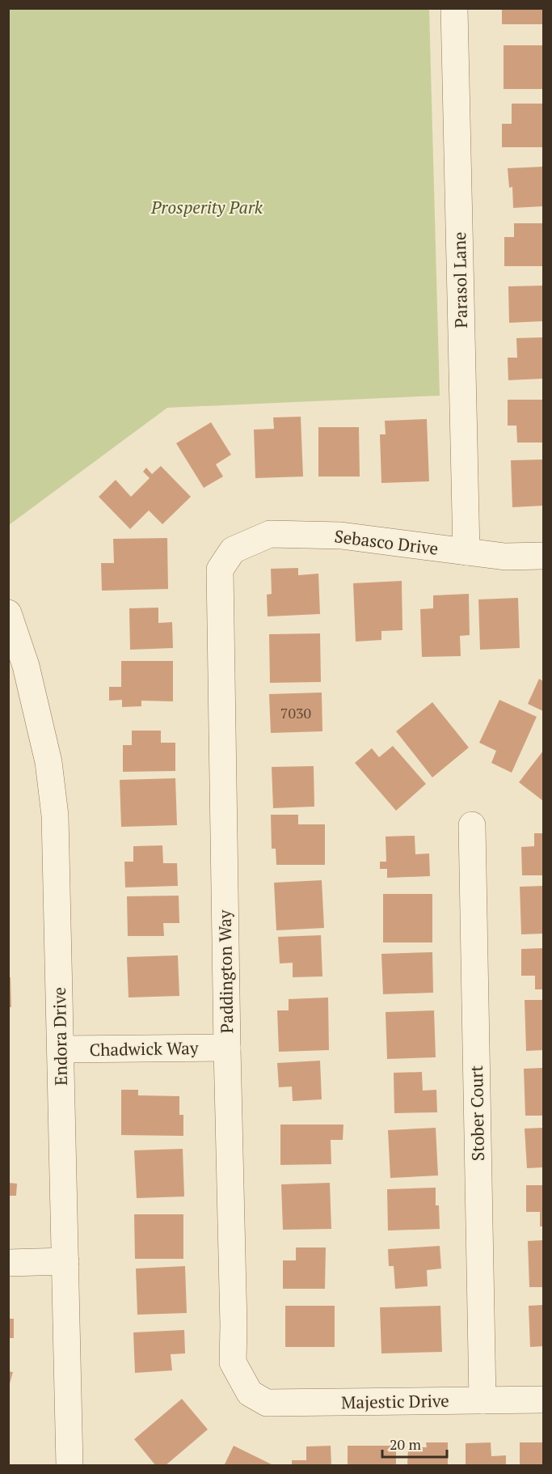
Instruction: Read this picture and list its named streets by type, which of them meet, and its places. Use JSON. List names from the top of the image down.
{
  "streets": {
    "street": [
      "Parasol Lane",
      "Sebasco Drive",
      "Paddington Way",
      "Endora Drive",
      "Chadwick Way",
      "Stober Court",
      "Majestic Drive"
    ]
  },
  "crossings": [
    ["Parasol Lane", "Sebasco Drive"],
    ["Sebasco Drive", "Paddington Way"],
    ["Paddington Way", "Chadwick Way"],
    ["Paddington Way", "Majestic Drive"],
    ["Endora Drive", "Chadwick Way"],
    ["Stober Court", "Majestic Drive"]
  ],
  "parks": ["Prosperity Park"],
  "house_numbers": ["7030"],
  "scale_bar": "20 m"
}
